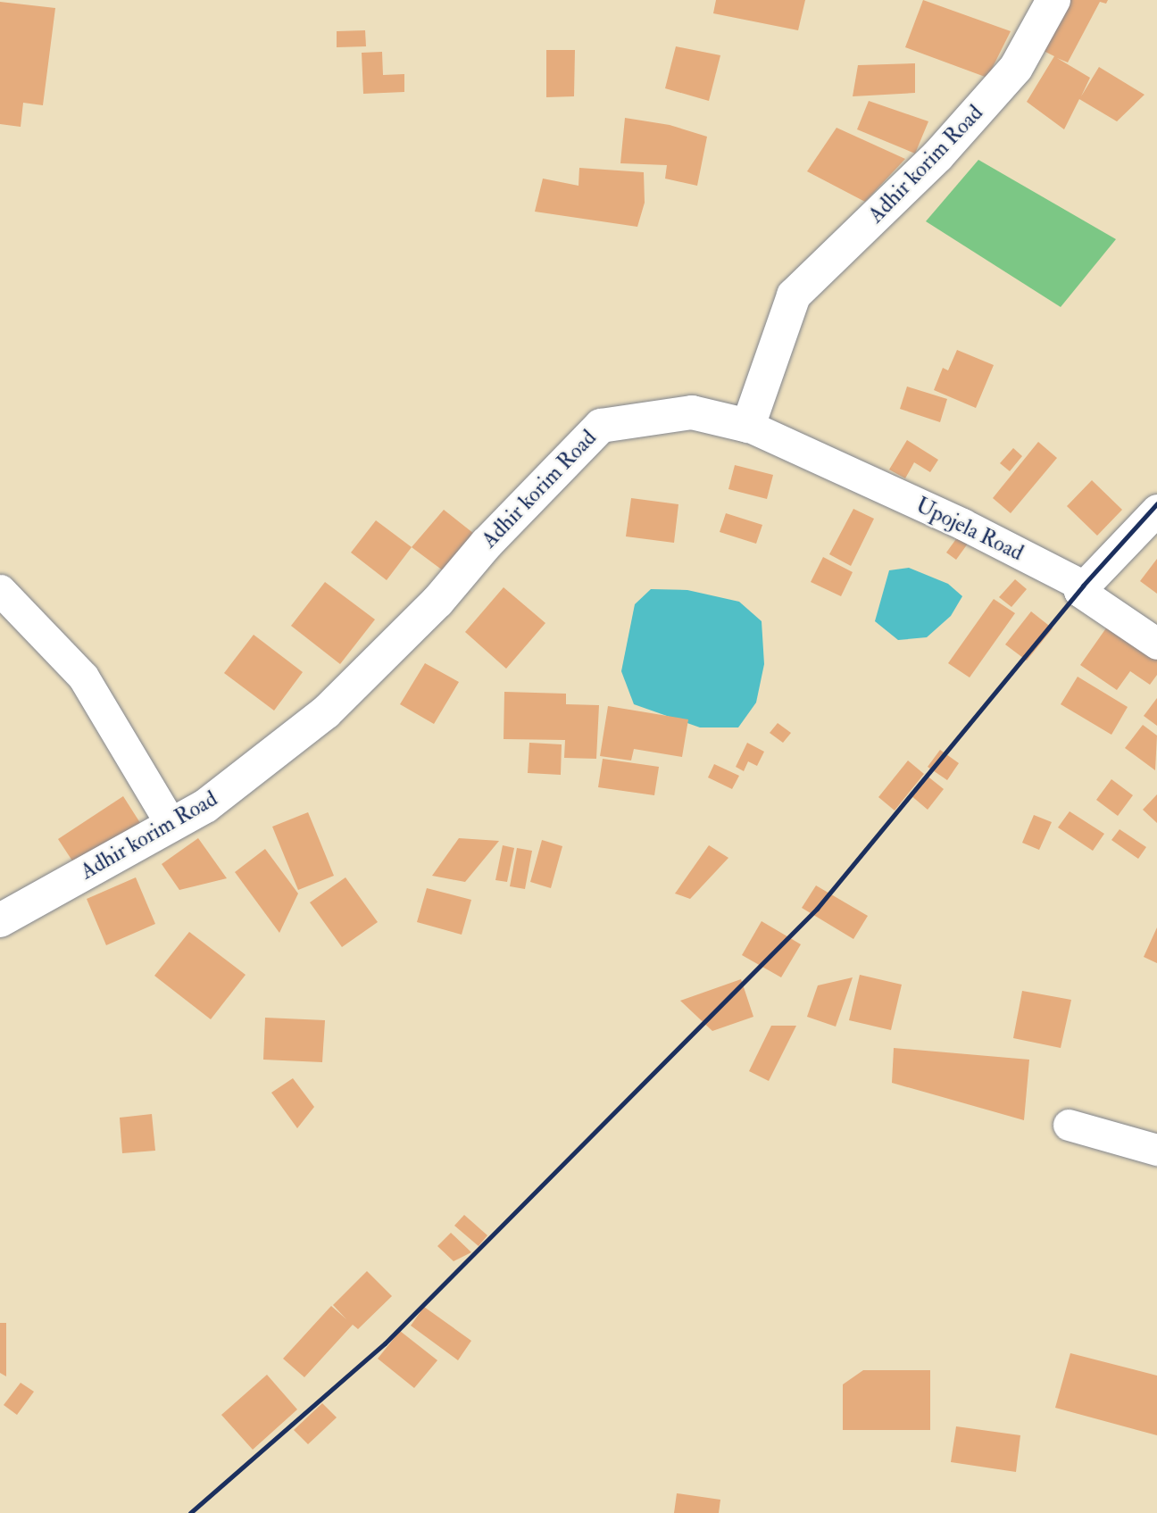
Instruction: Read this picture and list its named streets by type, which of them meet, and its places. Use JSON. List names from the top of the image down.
{
  "streets": {
    "main road": ["Adhir korim Road"],
    "street": ["Upojela Road"]
  },
  "crossings": [
    ["Adhir korim Road", "Upojela Road"]
  ]
}
